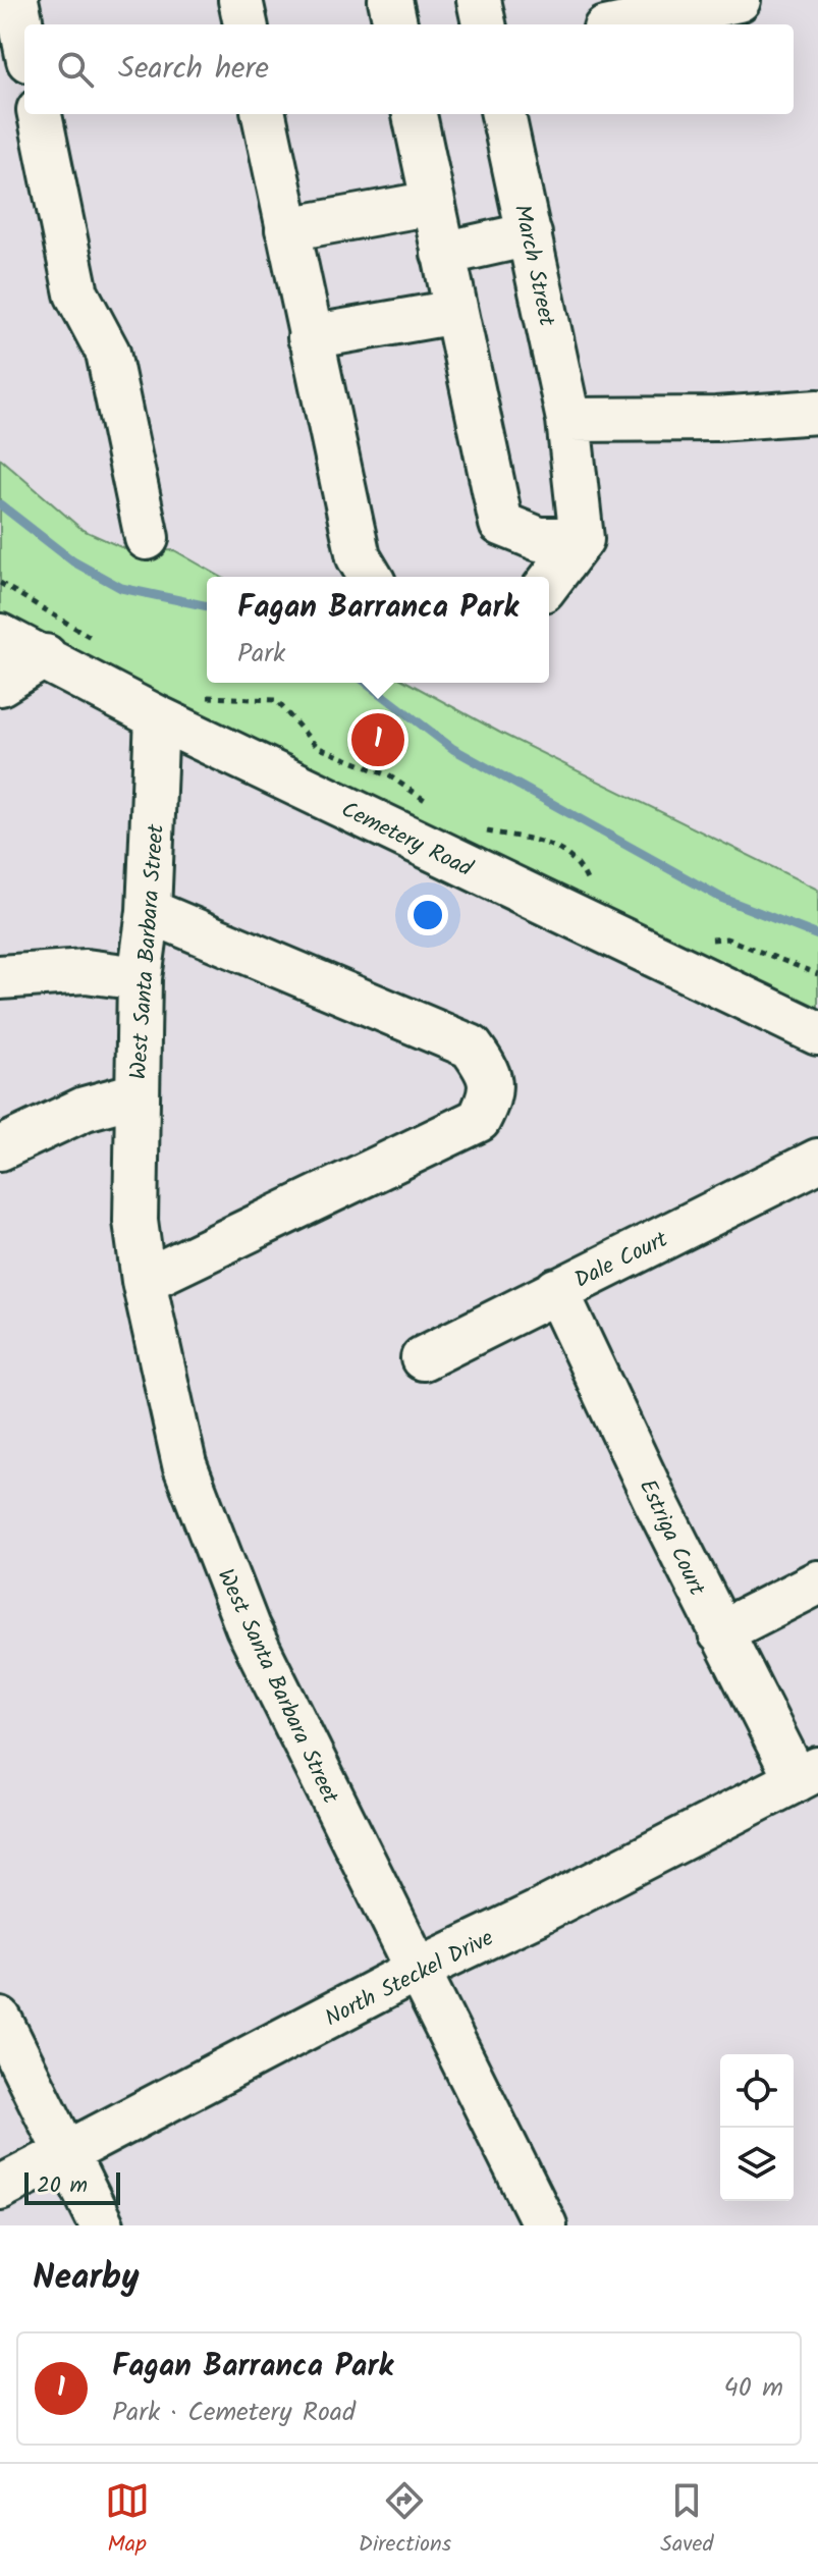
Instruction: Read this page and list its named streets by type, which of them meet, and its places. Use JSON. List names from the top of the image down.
{
  "streets": {
    "street": [
      "March Street",
      "Cemetery Road",
      "West Santa Barbara Street",
      "Dale Court",
      "Estriga Court",
      "North Steckel Drive"
    ]
  },
  "crossings": [
    ["Cemetery Road", "West Santa Barbara Street"],
    ["West Santa Barbara Street", "North Steckel Drive"],
    ["Dale Court", "Estriga Court"],
    ["Estriga Court", "North Steckel Drive"]
  ],
  "scale_bar": "20 m",
  "page": {
    "search": "Search here",
    "popup": ["Fagan Barranca Park", "Park"],
    "pins": "1",
    "scale": "20 m",
    "heading": "Nearby",
    "list": [
      {
        "mark": "1",
        "name": "Fagan Barranca Park",
        "note": "Park · Cemetery Road",
        "value": "40 m"
      }
    ],
    "nav": ["Map", "Directions", "Saved"]
  }
}
